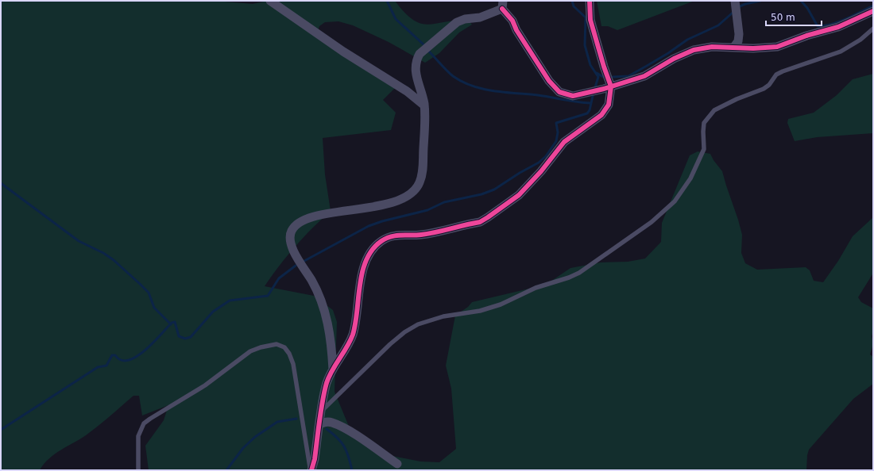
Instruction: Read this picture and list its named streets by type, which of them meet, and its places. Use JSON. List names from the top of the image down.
{
  "scale_bar": "50 m"
}
